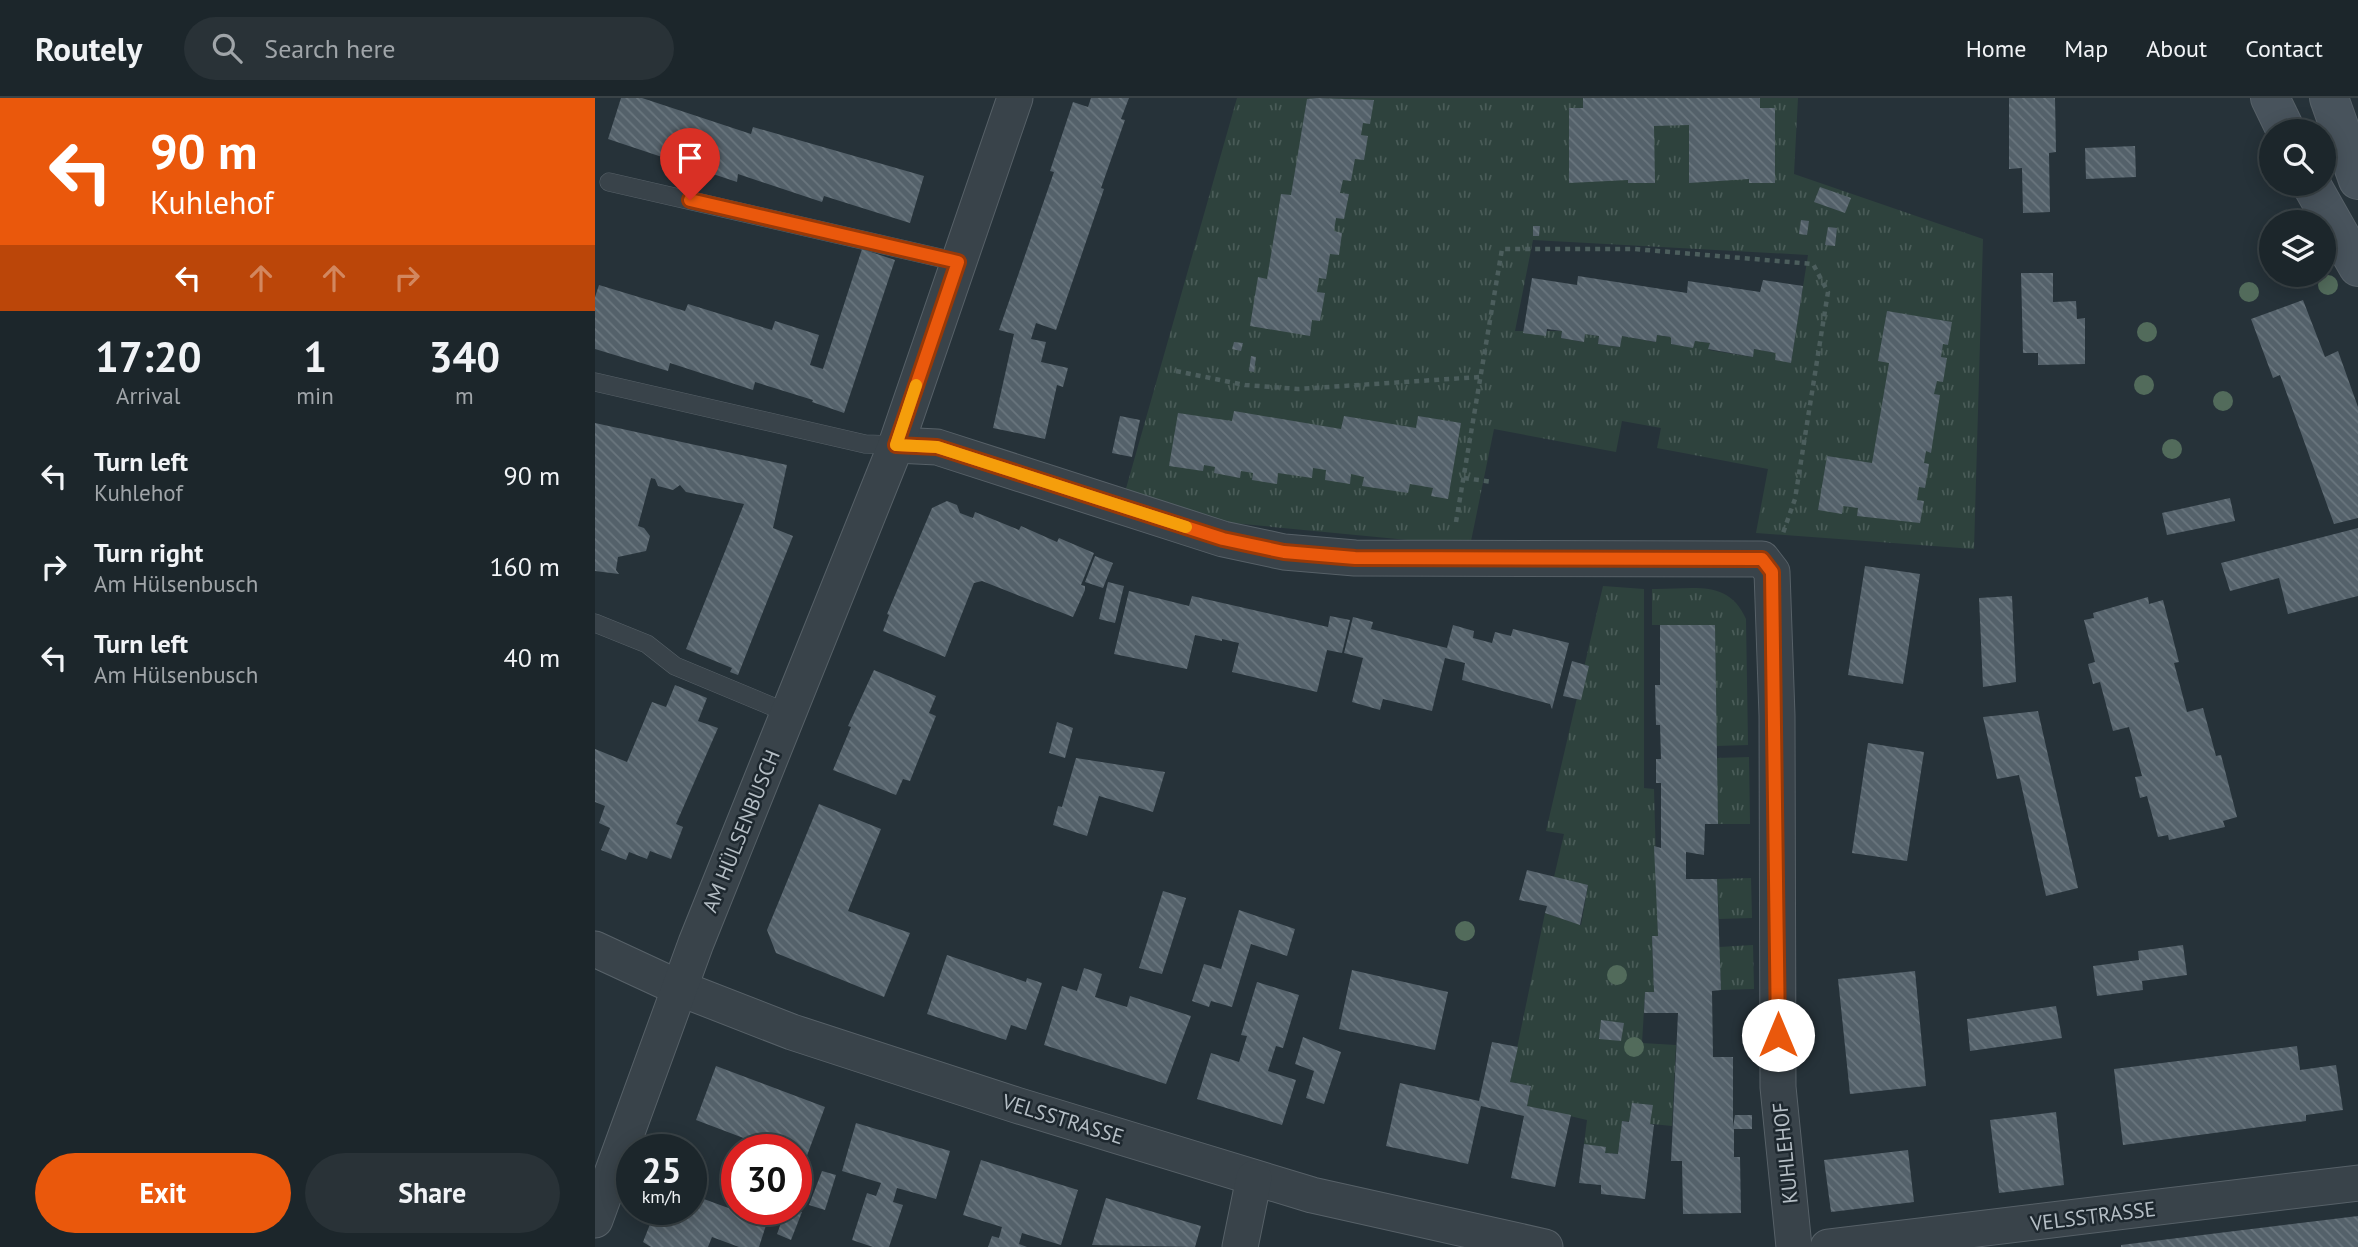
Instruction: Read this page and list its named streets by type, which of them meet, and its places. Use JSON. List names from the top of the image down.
{
  "streets": {
    "street": ["AM HÜLSENBUSCH", "VELSSTRASSE", "KUHLEHOF"]
  },
  "crossings": [
    ["AM HÜLSENBUSCH", "VELSSTRASSE"]
  ],
  "page": {
    "header": "Routely",
    "search": "Search here",
    "nav": [
      "Home",
      "Map",
      "About",
      "Contact"
    ],
    "turn": ["90 m", "Kuhlehof"],
    "eta": [
      "17:20",
      "Arrival",
      "1",
      "min",
      "340",
      "m"
    ],
    "list": [
      {
        "name": "Turn left",
        "note": "Kuhlehof",
        "value": "90 m"
      },
      {
        "name": "Turn right",
        "note": "Am Hülsenbusch",
        "value": "160 m"
      },
      {
        "name": "Turn left",
        "note": "Am Hülsenbusch",
        "value": "40 m"
      }
    ],
    "speed": "25 km/h",
    "limit": "30",
    "buttons": ["Exit", "Share"]
  }
}
